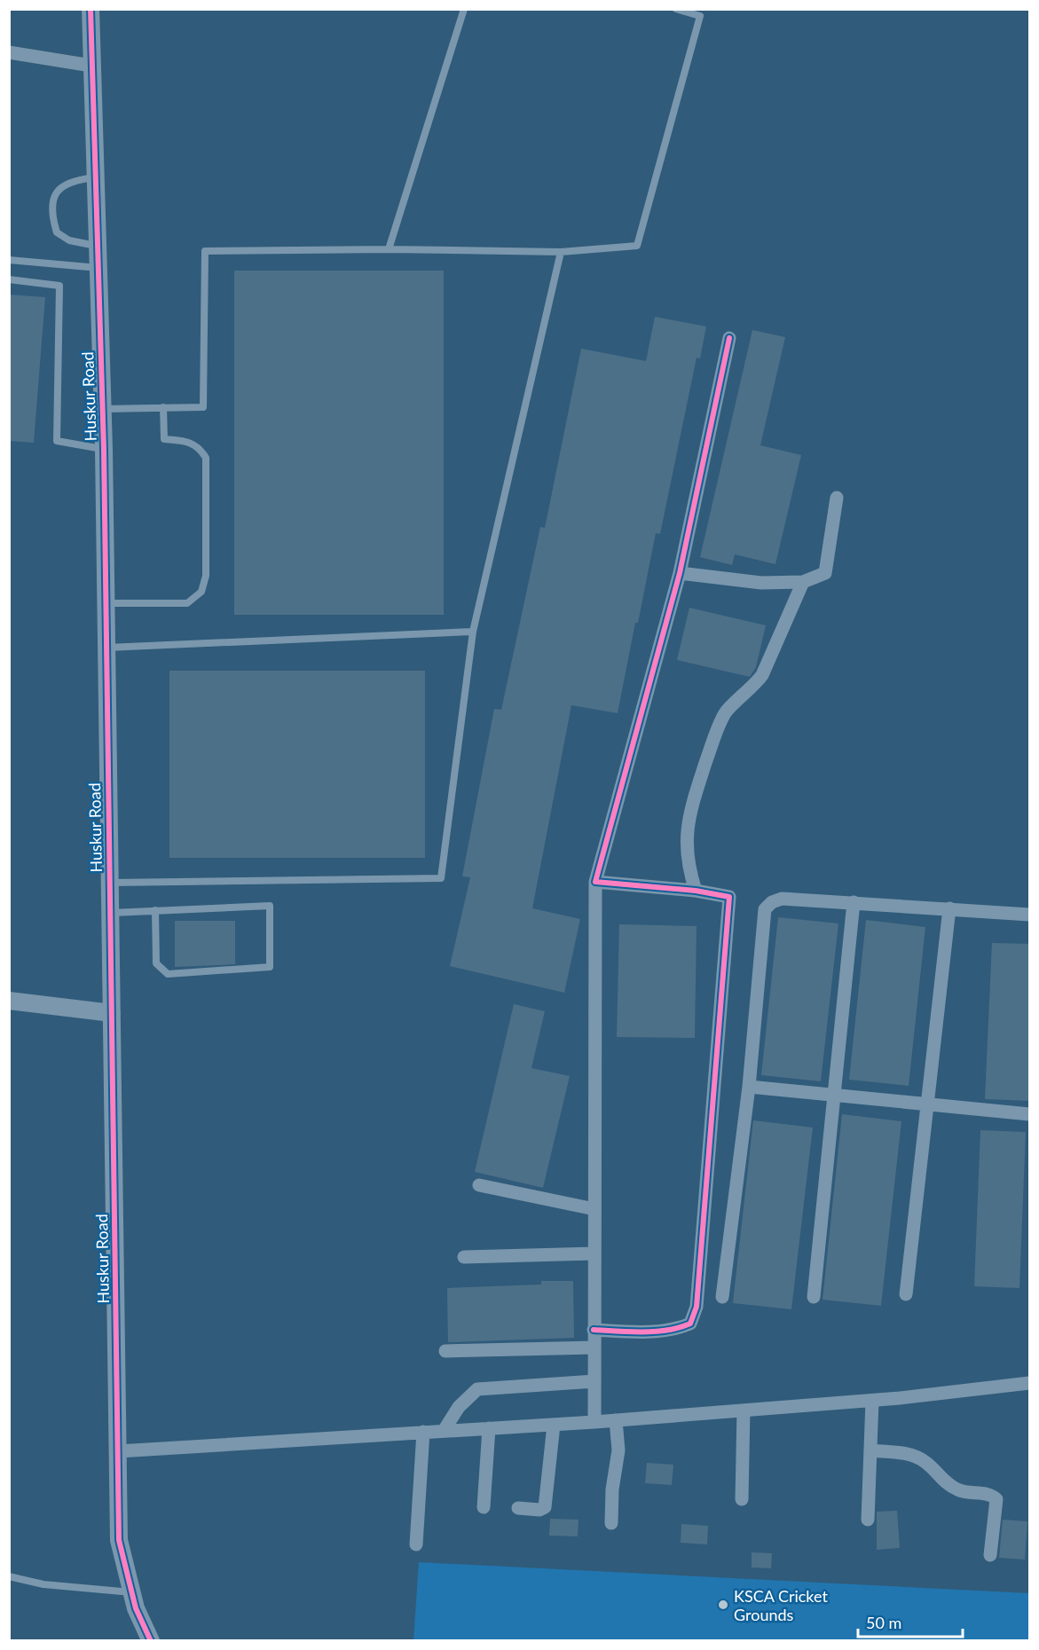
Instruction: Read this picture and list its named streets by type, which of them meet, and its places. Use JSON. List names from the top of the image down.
{
  "streets": {
    "street": ["Huskur Road"]
  },
  "places": ["KSCA Cricket Grounds"],
  "scale_bar": "50 m"
}
